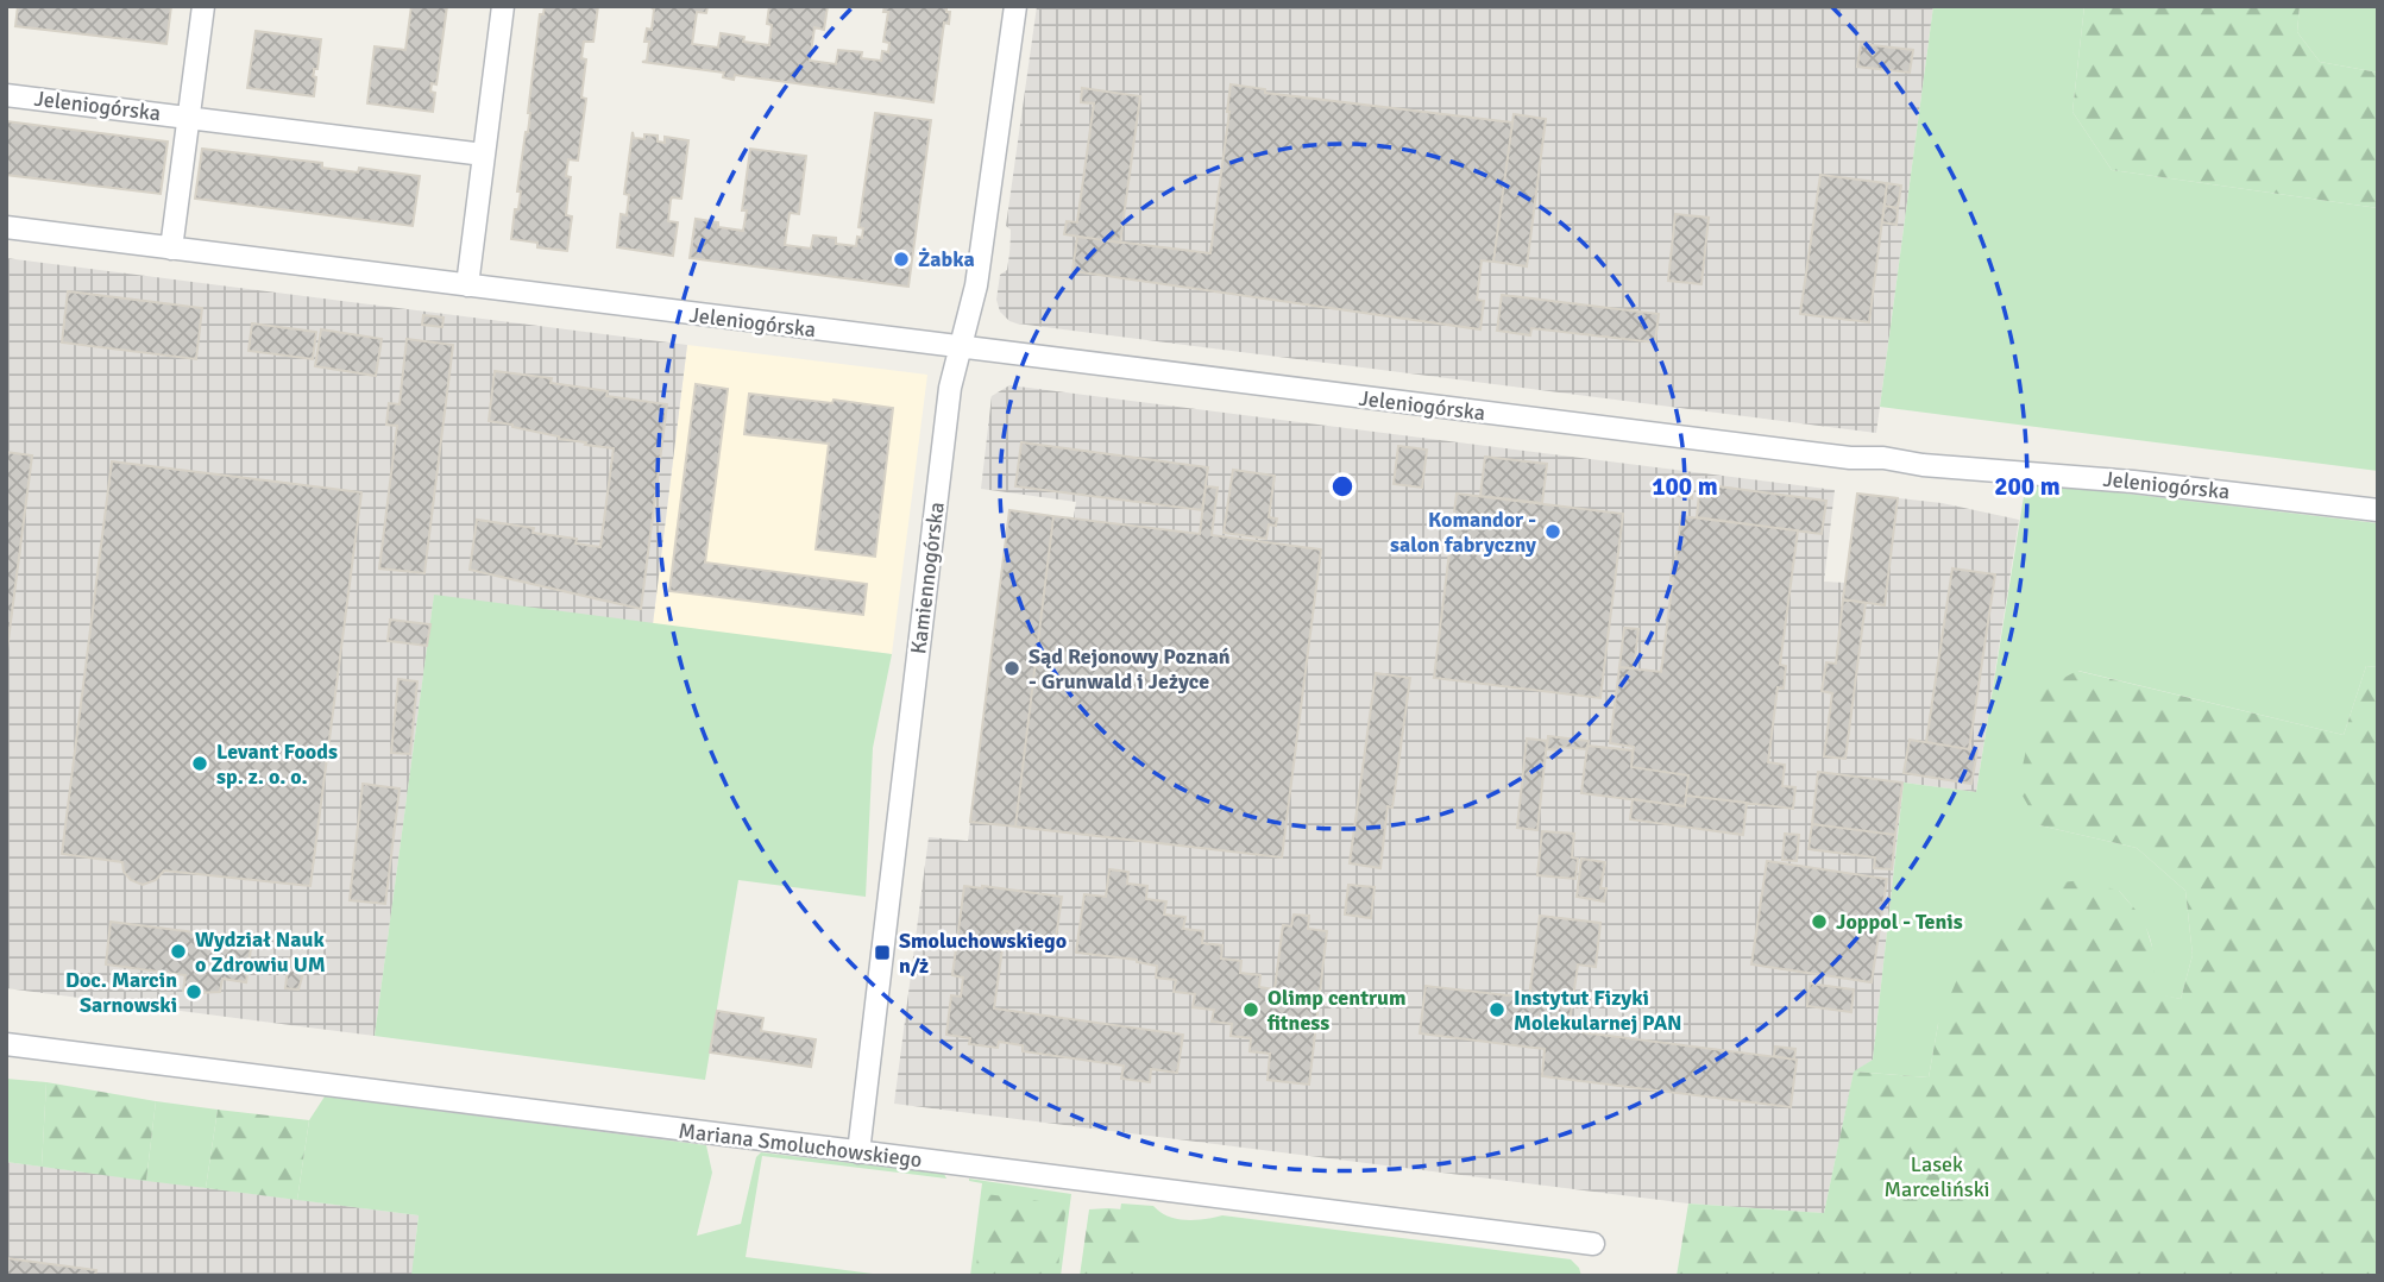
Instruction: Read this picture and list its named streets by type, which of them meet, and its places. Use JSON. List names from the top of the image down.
{
  "streets": {
    "street": ["Jeleniogórska", "Kamiennogórska", "Mariana Smoluchowskiego"]
  },
  "crossings": [
    ["Jeleniogórska", "Kamiennogórska"],
    ["Kamiennogórska", "Mariana Smoluchowskiego"]
  ],
  "parks": ["Lasek Marceliński"],
  "places": {
    "other": [
      "Żabka",
      "Komandor - salon fabryczny",
      "Sąd Rejonowy Poznań - Grunwald i Jeżyce",
      "Levant Foods sp. z. o. o.",
      "Joppol - Tenis",
      "Wydział Nauk o Zdrowiu UM",
      "Doc. Marcin Sarnowski",
      "Olimp centrum fitness",
      "Instytut Fizyki Molekularnej PAN"
    ],
    "transit": ["Smoluchowskiego n/ż"]
  },
  "rings": ["100 m", "200 m"]
}
